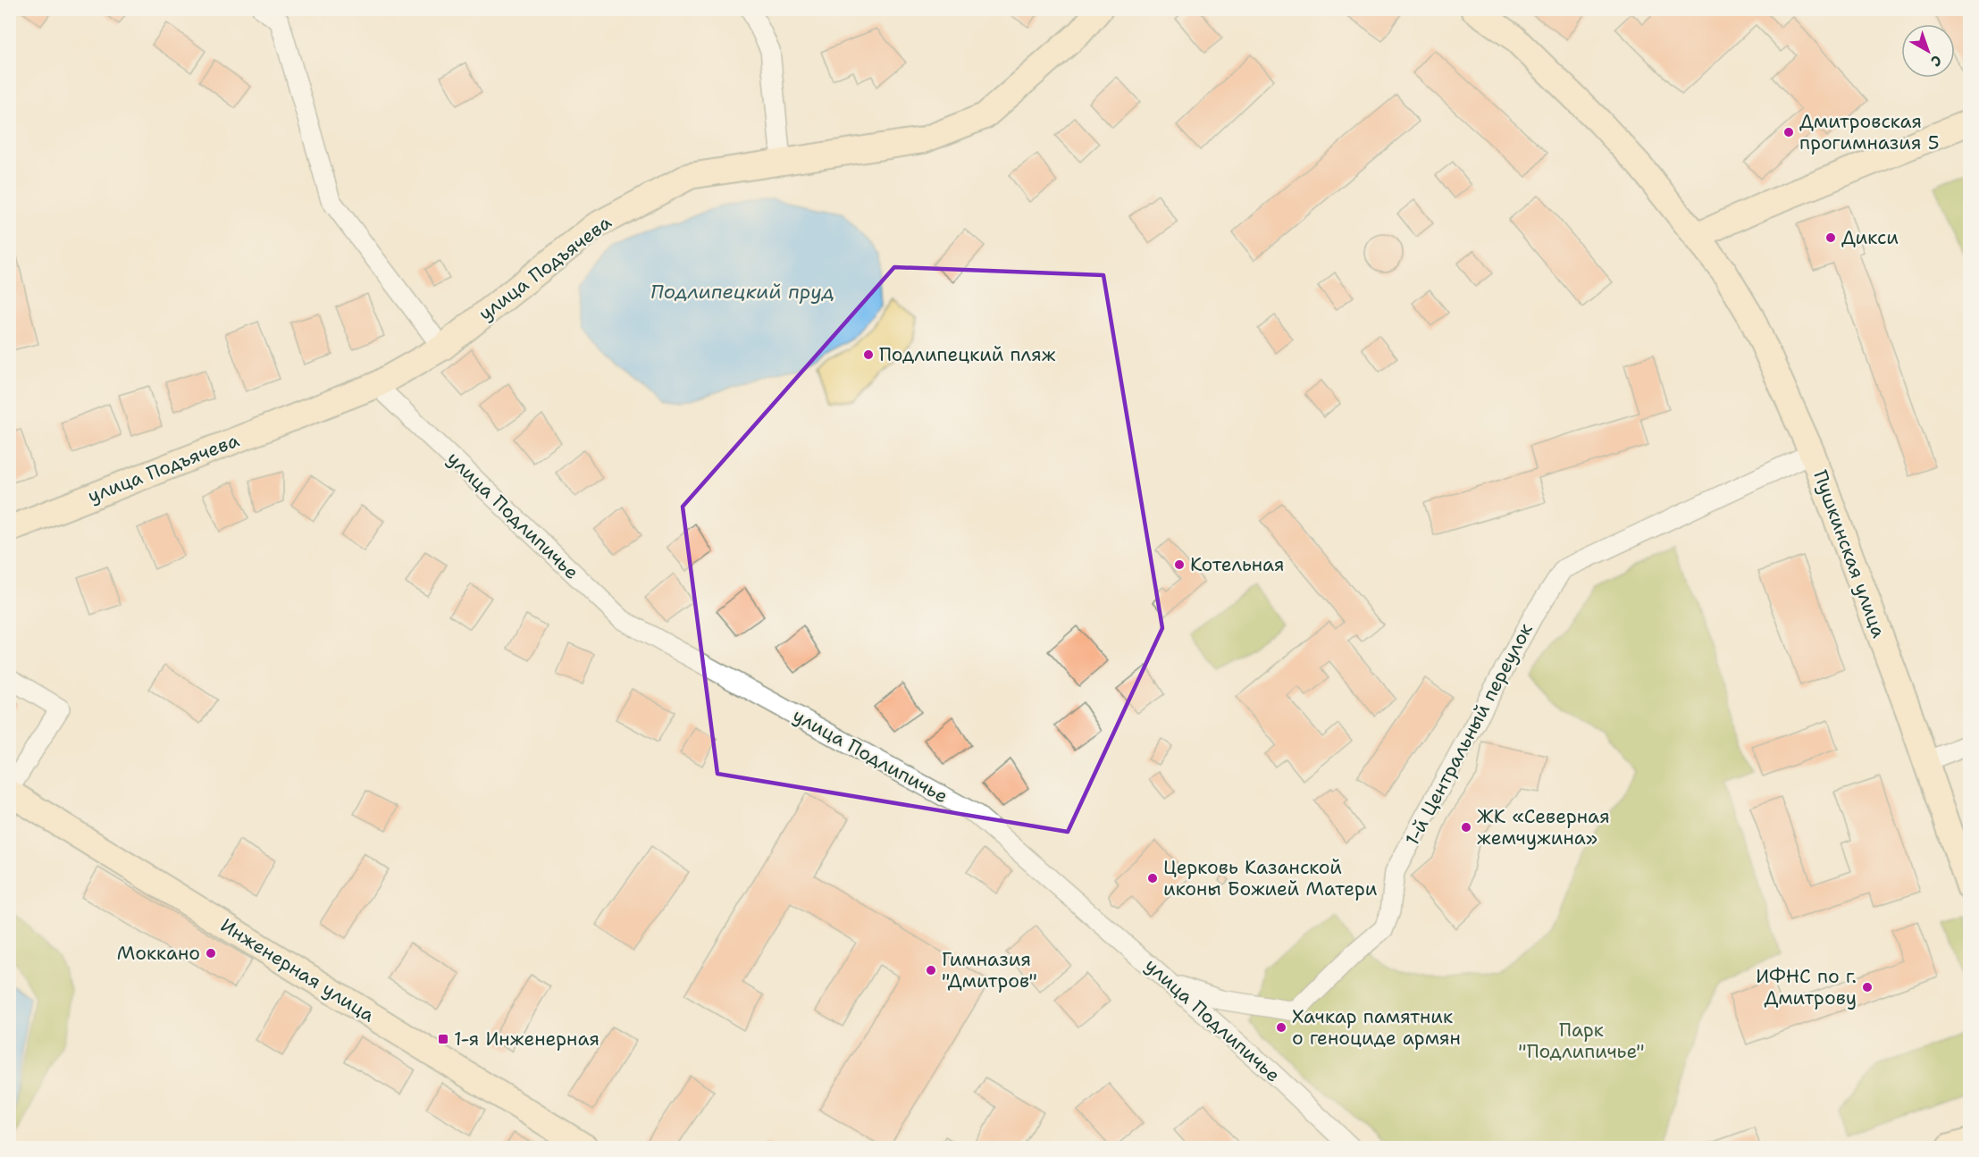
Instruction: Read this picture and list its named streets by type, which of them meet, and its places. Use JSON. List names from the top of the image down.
{
  "streets": {
    "street": [
      "улица Подъячева",
      "улица Подлипичье",
      "Пушкинская улица",
      "1-й Центральный переулок",
      "Инженерная улица"
    ]
  },
  "crossings": [
    ["улица Подъячева", "улица Подлипичье"],
    ["улица Подлипичье", "1-й Центральный переулок"],
    ["Пушкинская улица", "1-й Центральный переулок"]
  ],
  "water": ["Подлипецкий пруд"],
  "parks": ["Парк \"Подлипичье\""],
  "places": {
    "other": [
      "Дмитровская прогимназия 5",
      "Дикси",
      "Подлипецкий пляж",
      "Котельная",
      "ЖК «Северная жемчужина»",
      "Церковь Казанской иконы Божией Матери",
      "Моккано",
      "Гимназия \"Дмитров\"",
      "ИФНС по г. Дмитрову",
      "Хачкар памятник о геноциде армян"
    ],
    "transit": ["1-я Инженерная"]
  },
  "north": "bottom right"
}
